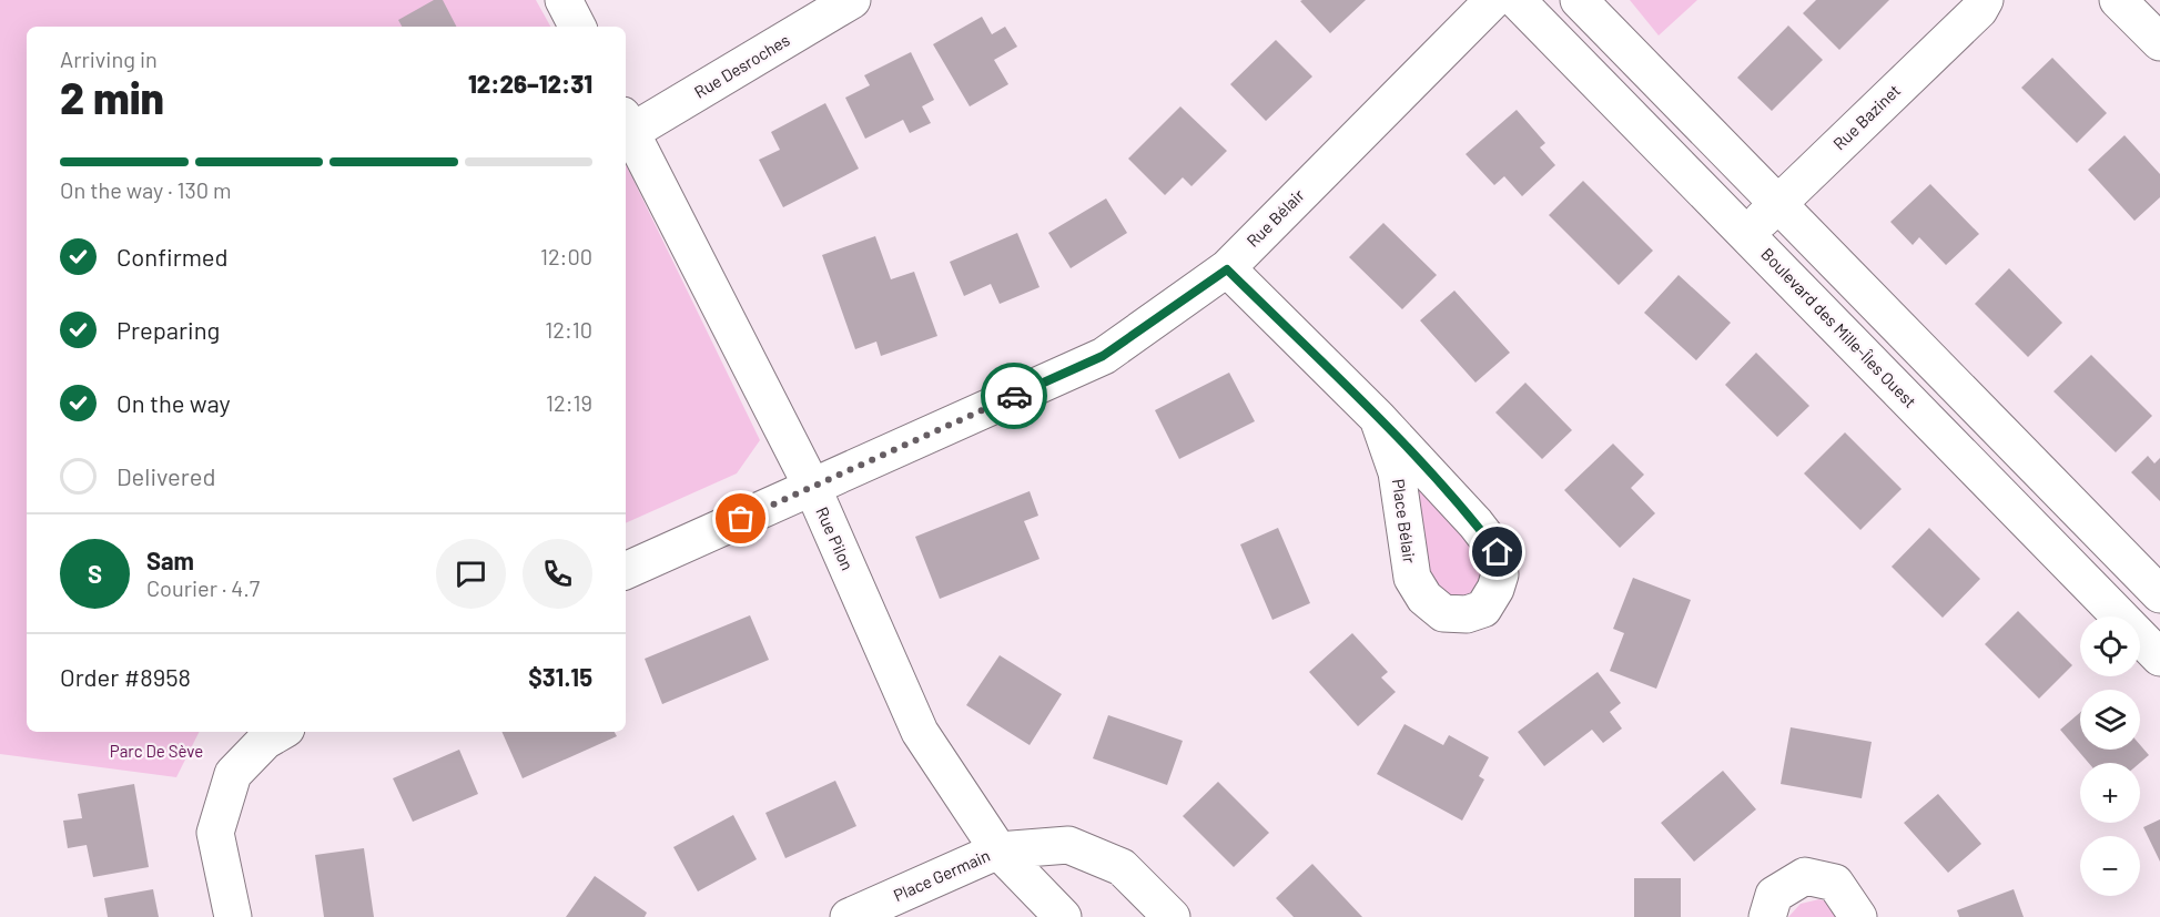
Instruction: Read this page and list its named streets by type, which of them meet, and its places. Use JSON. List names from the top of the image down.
{
  "streets": {
    "street": [
      "Rue Desroches",
      "Rue Bazinet",
      "Rue Bélair",
      "Boulevard des Mille-Îles Ouest",
      "Place Bélair",
      "Rue Pilon",
      "Place Germain"
    ]
  },
  "crossings": [
    ["Rue Desroches", "Rue Pilon"],
    ["Rue Bazinet", "Boulevard des Mille-Îles Ouest"],
    ["Rue Bélair", "Place Bélair"],
    ["Rue Bélair", "Rue Pilon"],
    ["Rue Pilon", "Place Germain"]
  ],
  "parks": ["Parc De Sève"],
  "page": {
    "heading": ["2 min", "Arriving in", "12:26–12:31"],
    "panel": [
      "Sam",
      "Courier · 4.7",
      "Order #8958",
      "$31.15"
    ],
    "bar": "On the way · 130 m",
    "list": [
      ["Confirmed", "12:00"],
      ["Preparing", "12:10"],
      ["On the way", "12:19"],
      "Delivered"
    ],
    "round": "S",
    "map_buttons": ["+", "−"]
  }
}
